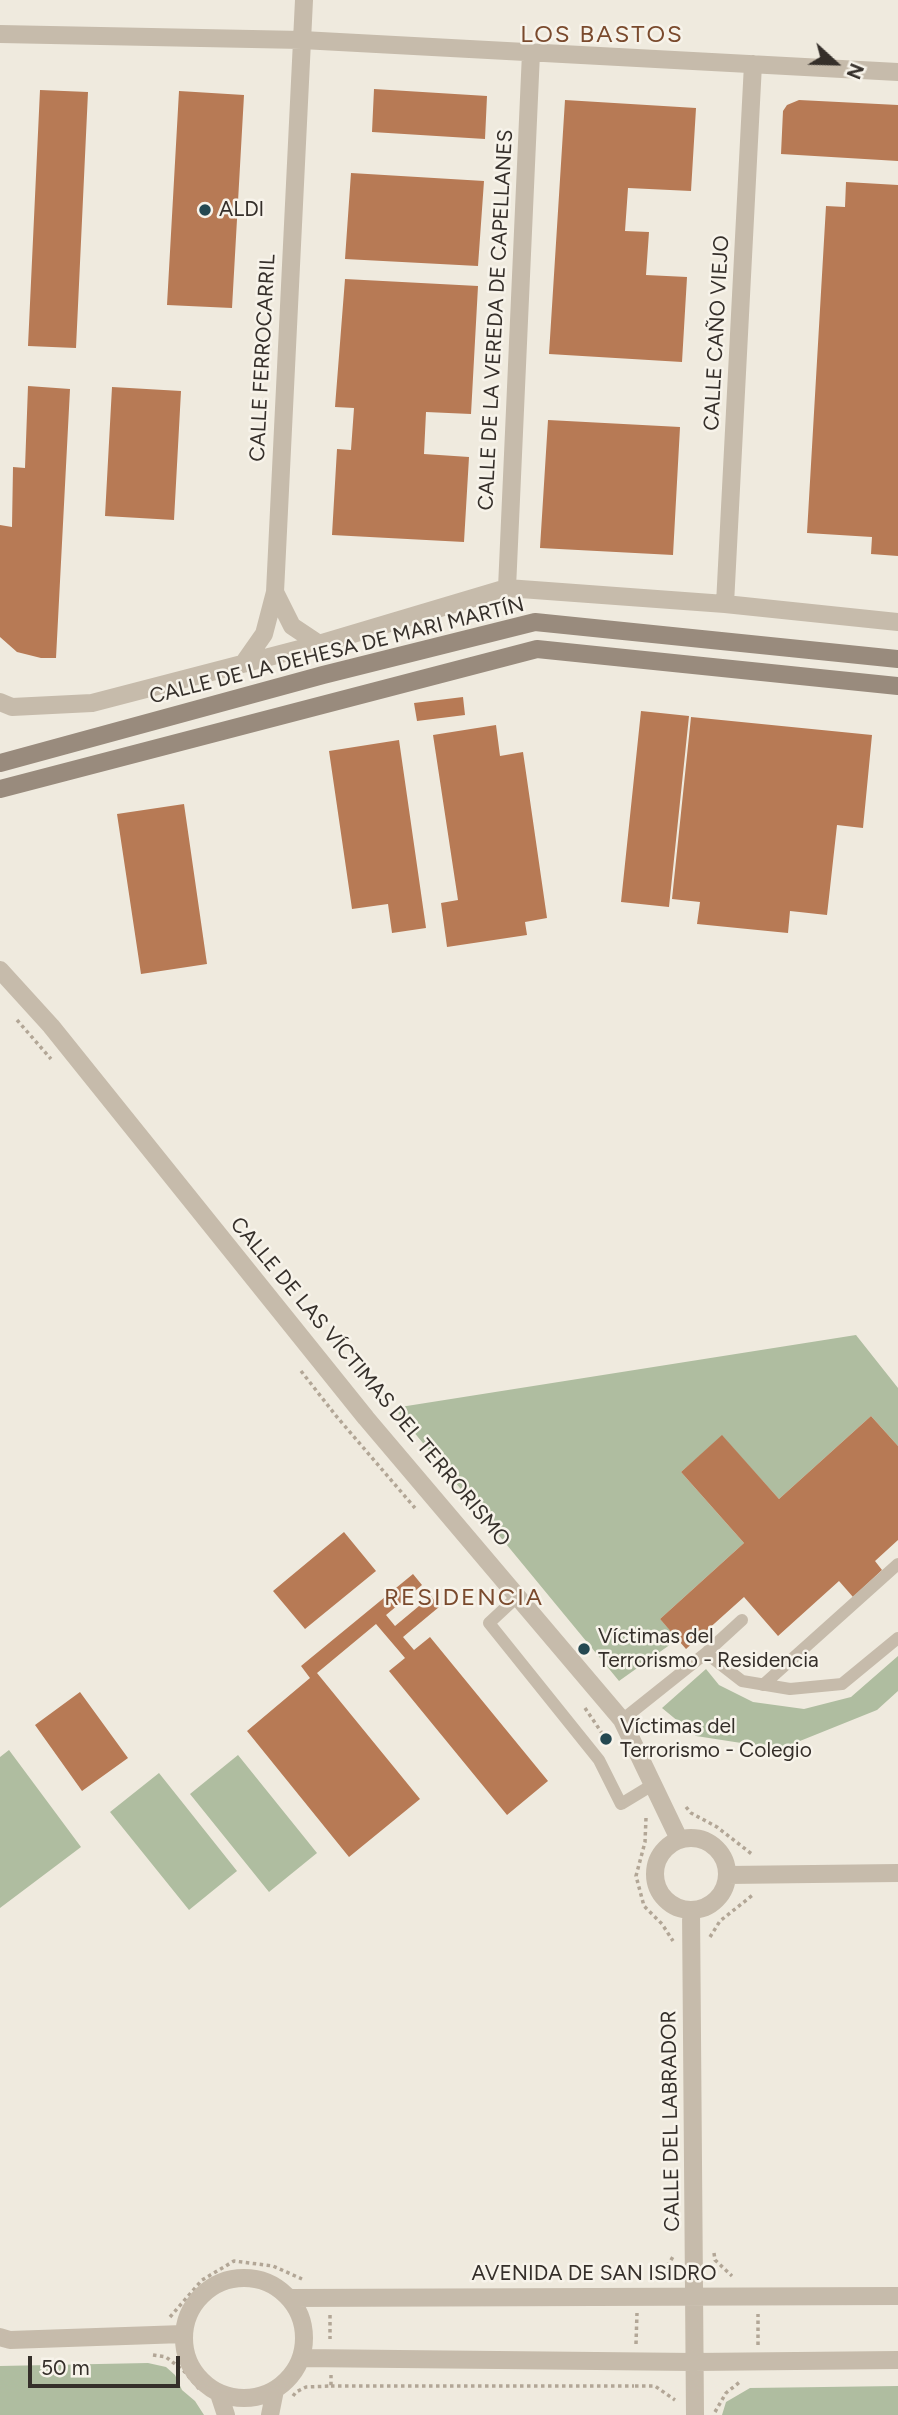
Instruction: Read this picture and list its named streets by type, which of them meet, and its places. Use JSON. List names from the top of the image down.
{
  "streets": {
    "street": [
      "CALLE DE LA VEREDA DE CAPELLANES",
      "CALLE CAÑO VIEJO",
      "CALLE FERROCARRIL",
      "CALLE DE LA DEHESA DE MARI MARTÍN",
      "CALLE DE LAS VÍCTIMAS DEL TERRORISMO",
      "CALLE DEL LABRADOR",
      "AVENIDA DE SAN ISIDRO"
    ]
  },
  "crossings": [
    ["CALLE DE LAS VÍCTIMAS DEL TERRORISMO", "CALLE DEL LABRADOR"],
    ["CALLE DEL LABRADOR", "AVENIDA DE SAN ISIDRO"]
  ],
  "districts": ["LOS BASTOS", "RESIDENCIA"],
  "places": ["ALDI", "Víctimas del Terrorismo - Residencia", "Víctimas del Terrorismo - Colegio"],
  "scale_bar": "50 m",
  "north": "right"
}
